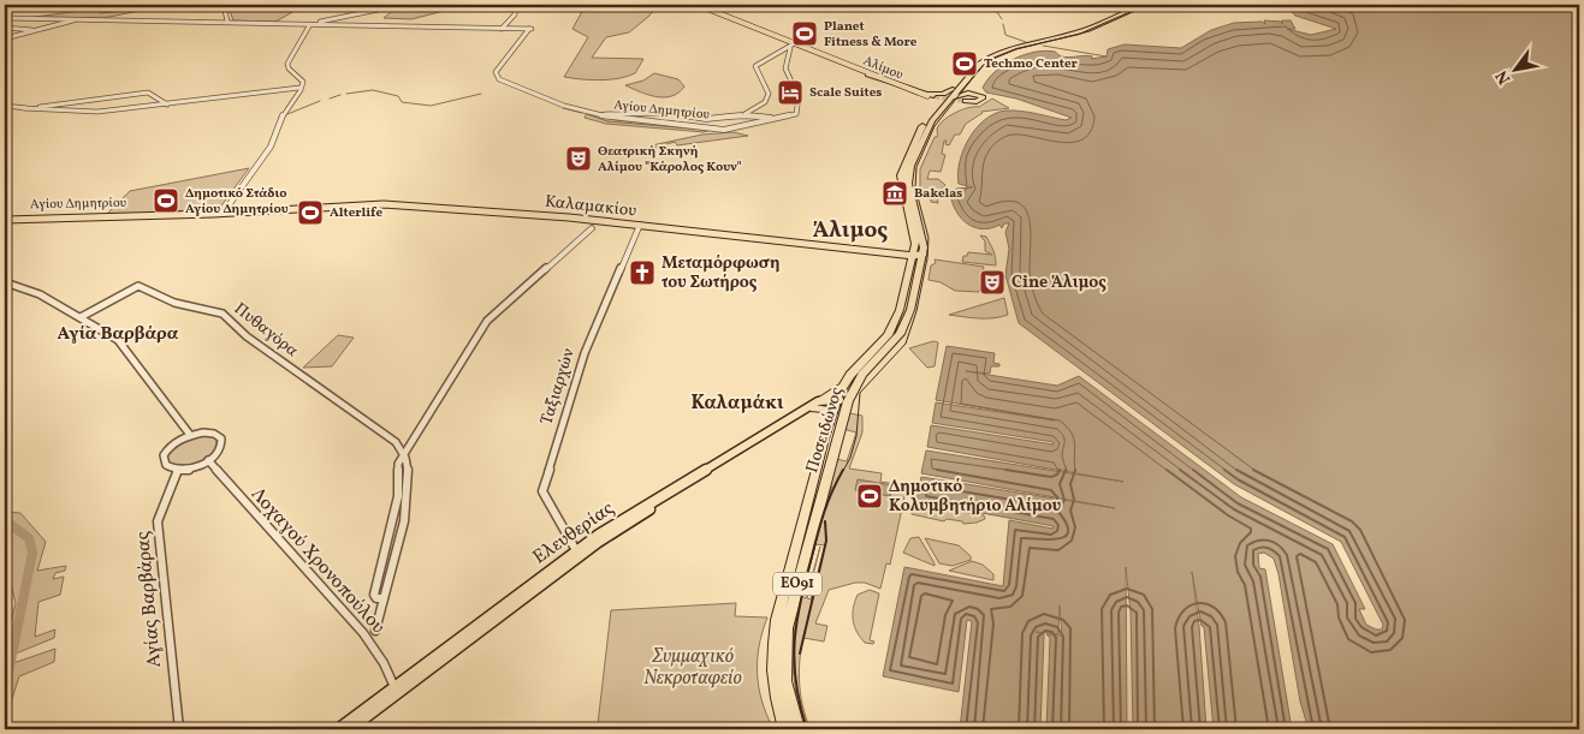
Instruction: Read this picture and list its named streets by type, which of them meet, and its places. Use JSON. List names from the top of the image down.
{
  "streets": {
    "highway": ["Ποσειδώνος", "ΕΟ91"],
    "main road": [
      "Αλίμου",
      "Αγίου Δημητρίου",
      "Καλαμακίου",
      "Ελευθερίας"
    ],
    "street": [
      "Πυθαγόρα",
      "Ταξιαρχών",
      "Λοχαγού Χρονοπούλου",
      "Αγίας Βαρβάρας"
    ]
  },
  "crossings": [
    ["Αλίμου", "Αγίου Δημητρίου"],
    ["Αγίου Δημητρίου", "Καλαμακίου"],
    ["Καλαμακίου", "Ταξιαρχών"],
    ["Καλαμακίου", "Ποσειδώνος"],
    ["Ταξιαρχών", "Ελευθερίας"],
    ["Ποσειδώνος", "Ελευθερίας"],
    ["Ελευθερίας", "Λοχαγού Χρονοπούλου"]
  ],
  "districts": ["Άλιμος", "Αγία Βαρβάρα", "Καλαμάκι"],
  "parks": ["Συμμαχικό Νεκροταφείο"],
  "places": {
    "sports": [
      "Planet Fitness & More",
      "Techmo Center",
      "Δημοτικό Στάδιο Αγίου Δημητρίου",
      "Alterlife",
      "Δημοτικό Κολυμβητήριο Αλίμου"
    ],
    "hotel": ["Scale Suites"],
    "theatre": ["Θεατρική Σκηνή Αλίμου \"Κάρολος Κουν\"", "Cine Άλιμος"],
    "museum": ["Bakelas"],
    "church": ["Μεταμόρφωση του Σωτήρος"]
  },
  "north": "bottom left"
}
